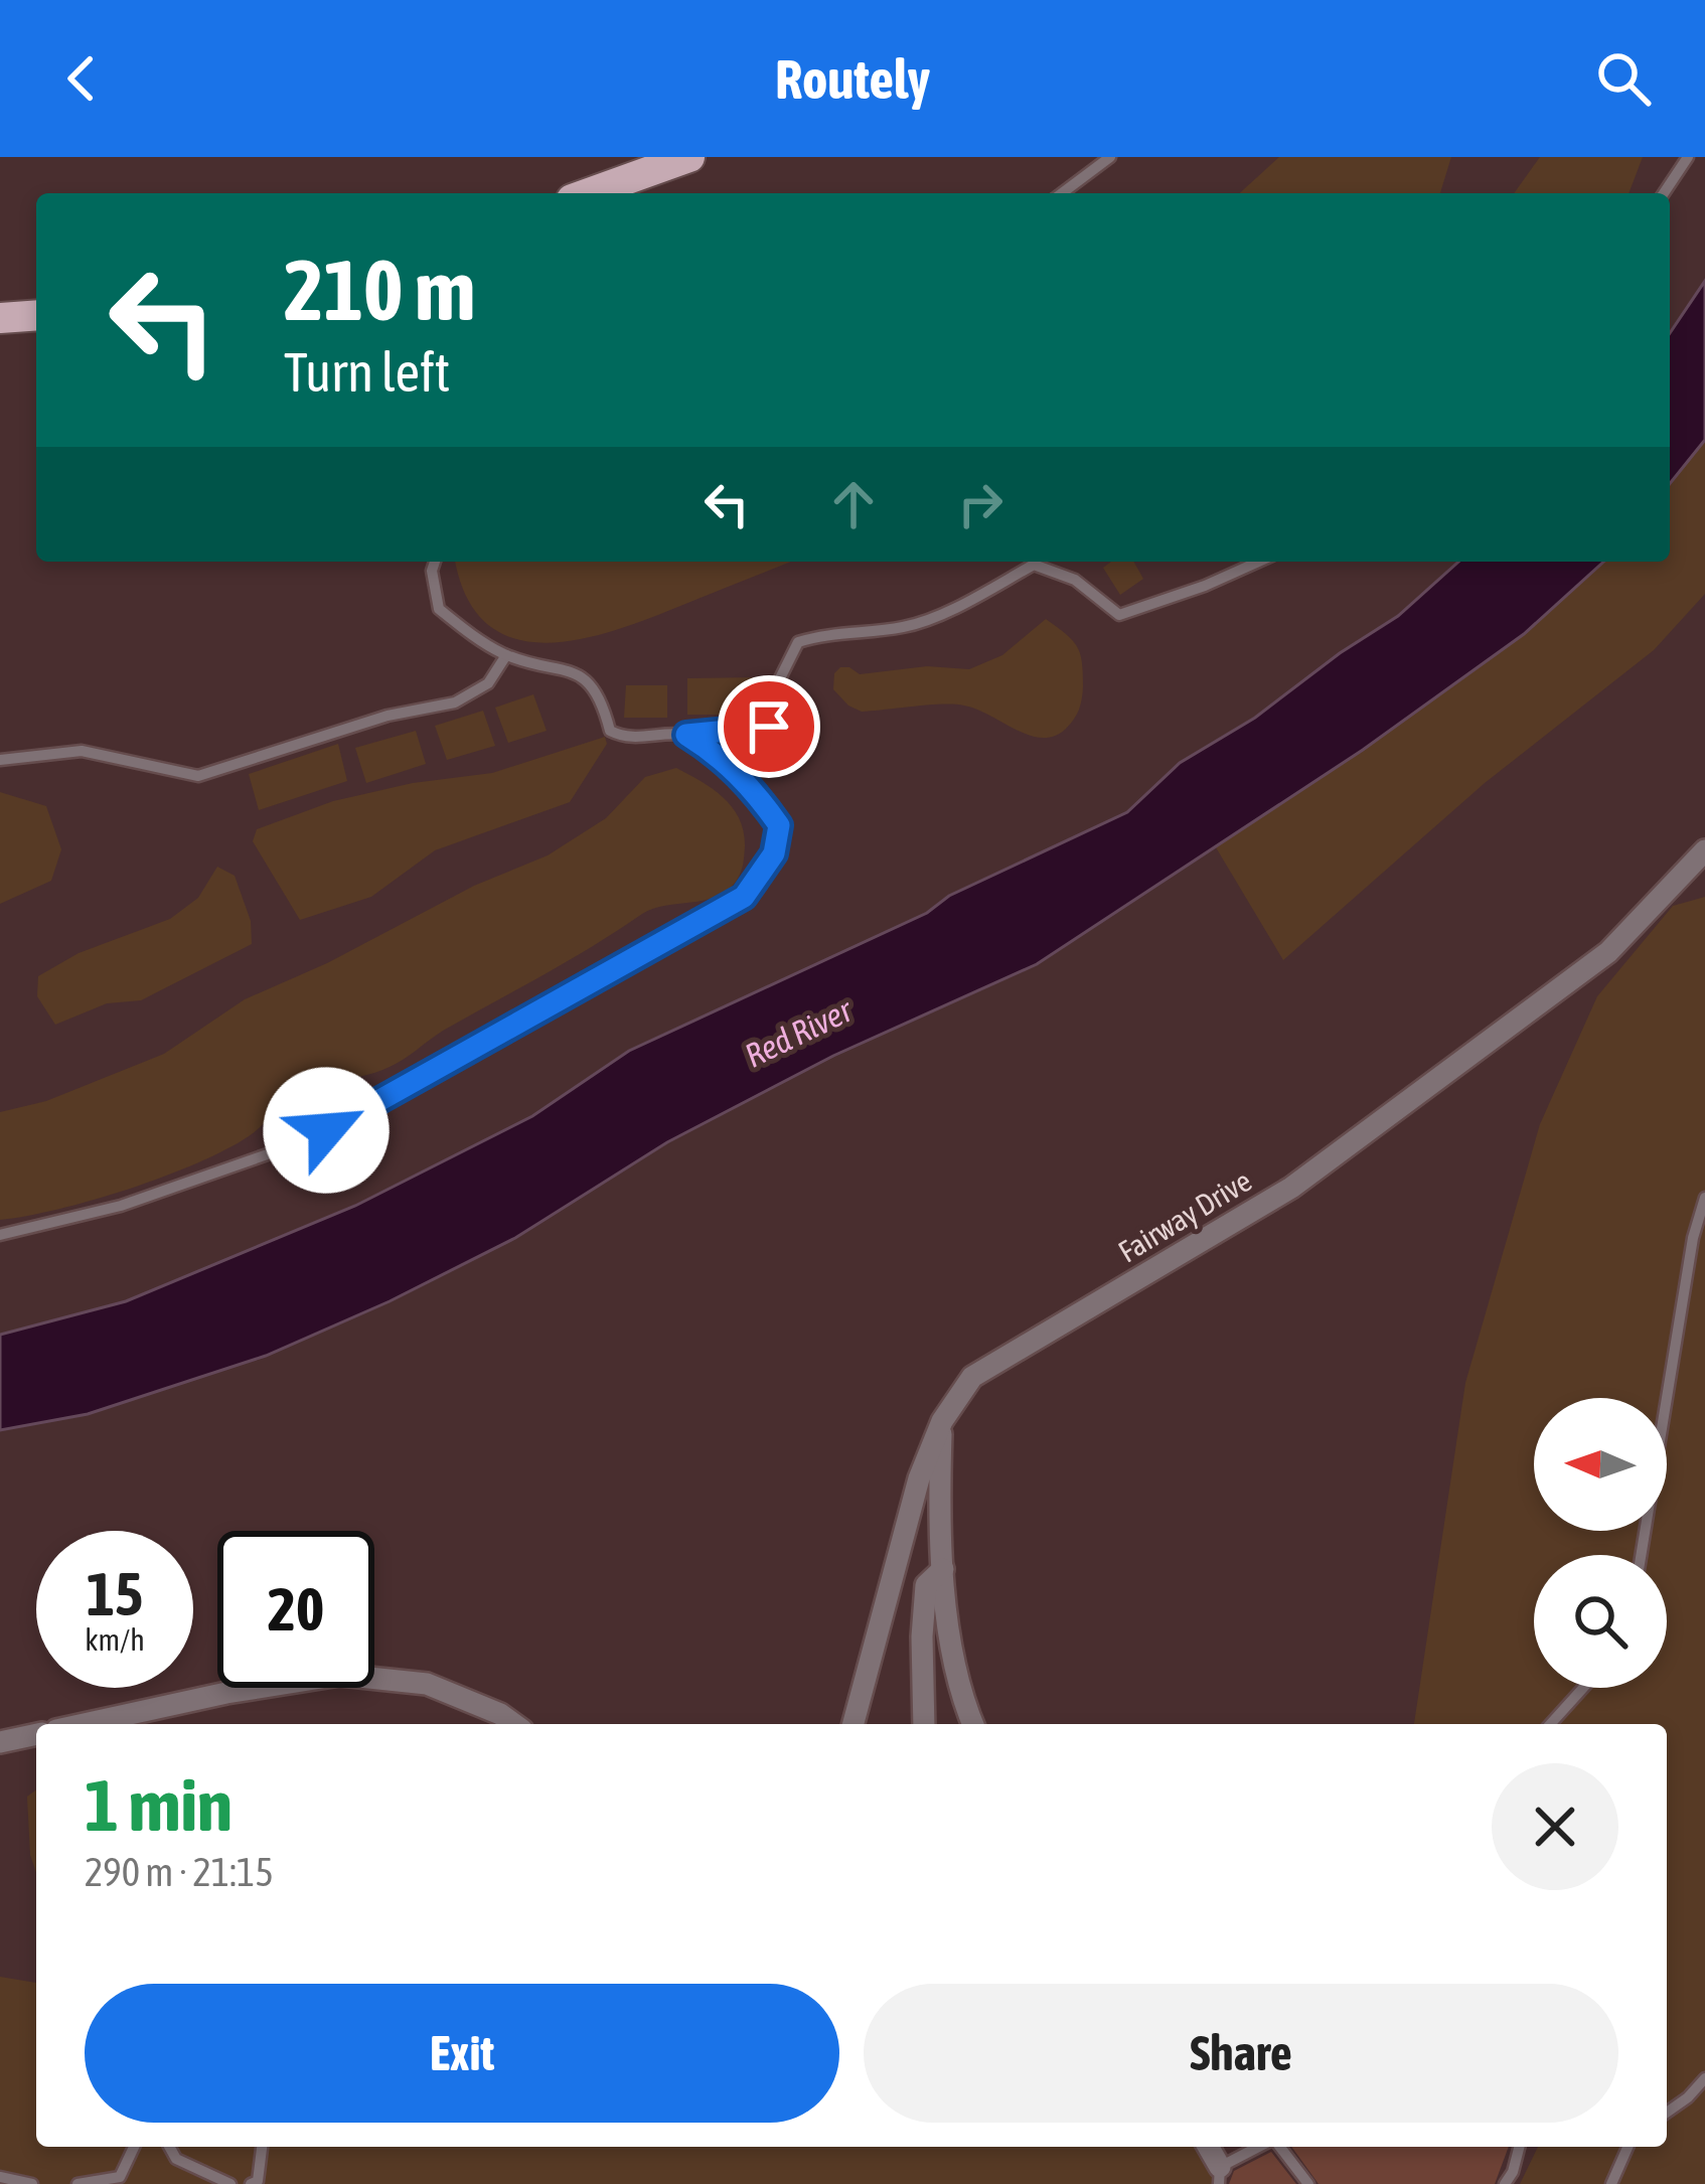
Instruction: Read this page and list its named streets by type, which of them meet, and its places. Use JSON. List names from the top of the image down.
{
  "streets": {
    "street": ["Fairway Drive"]
  },
  "water": ["Red River"],
  "north": "left",
  "page": {
    "header": "Routely",
    "turn": ["210 m", "Turn left"],
    "speed": "15 km/h",
    "limit": "20",
    "heading": ["1 min", "290 m · 21:15"],
    "buttons": ["Exit", "Share"]
  }
}
